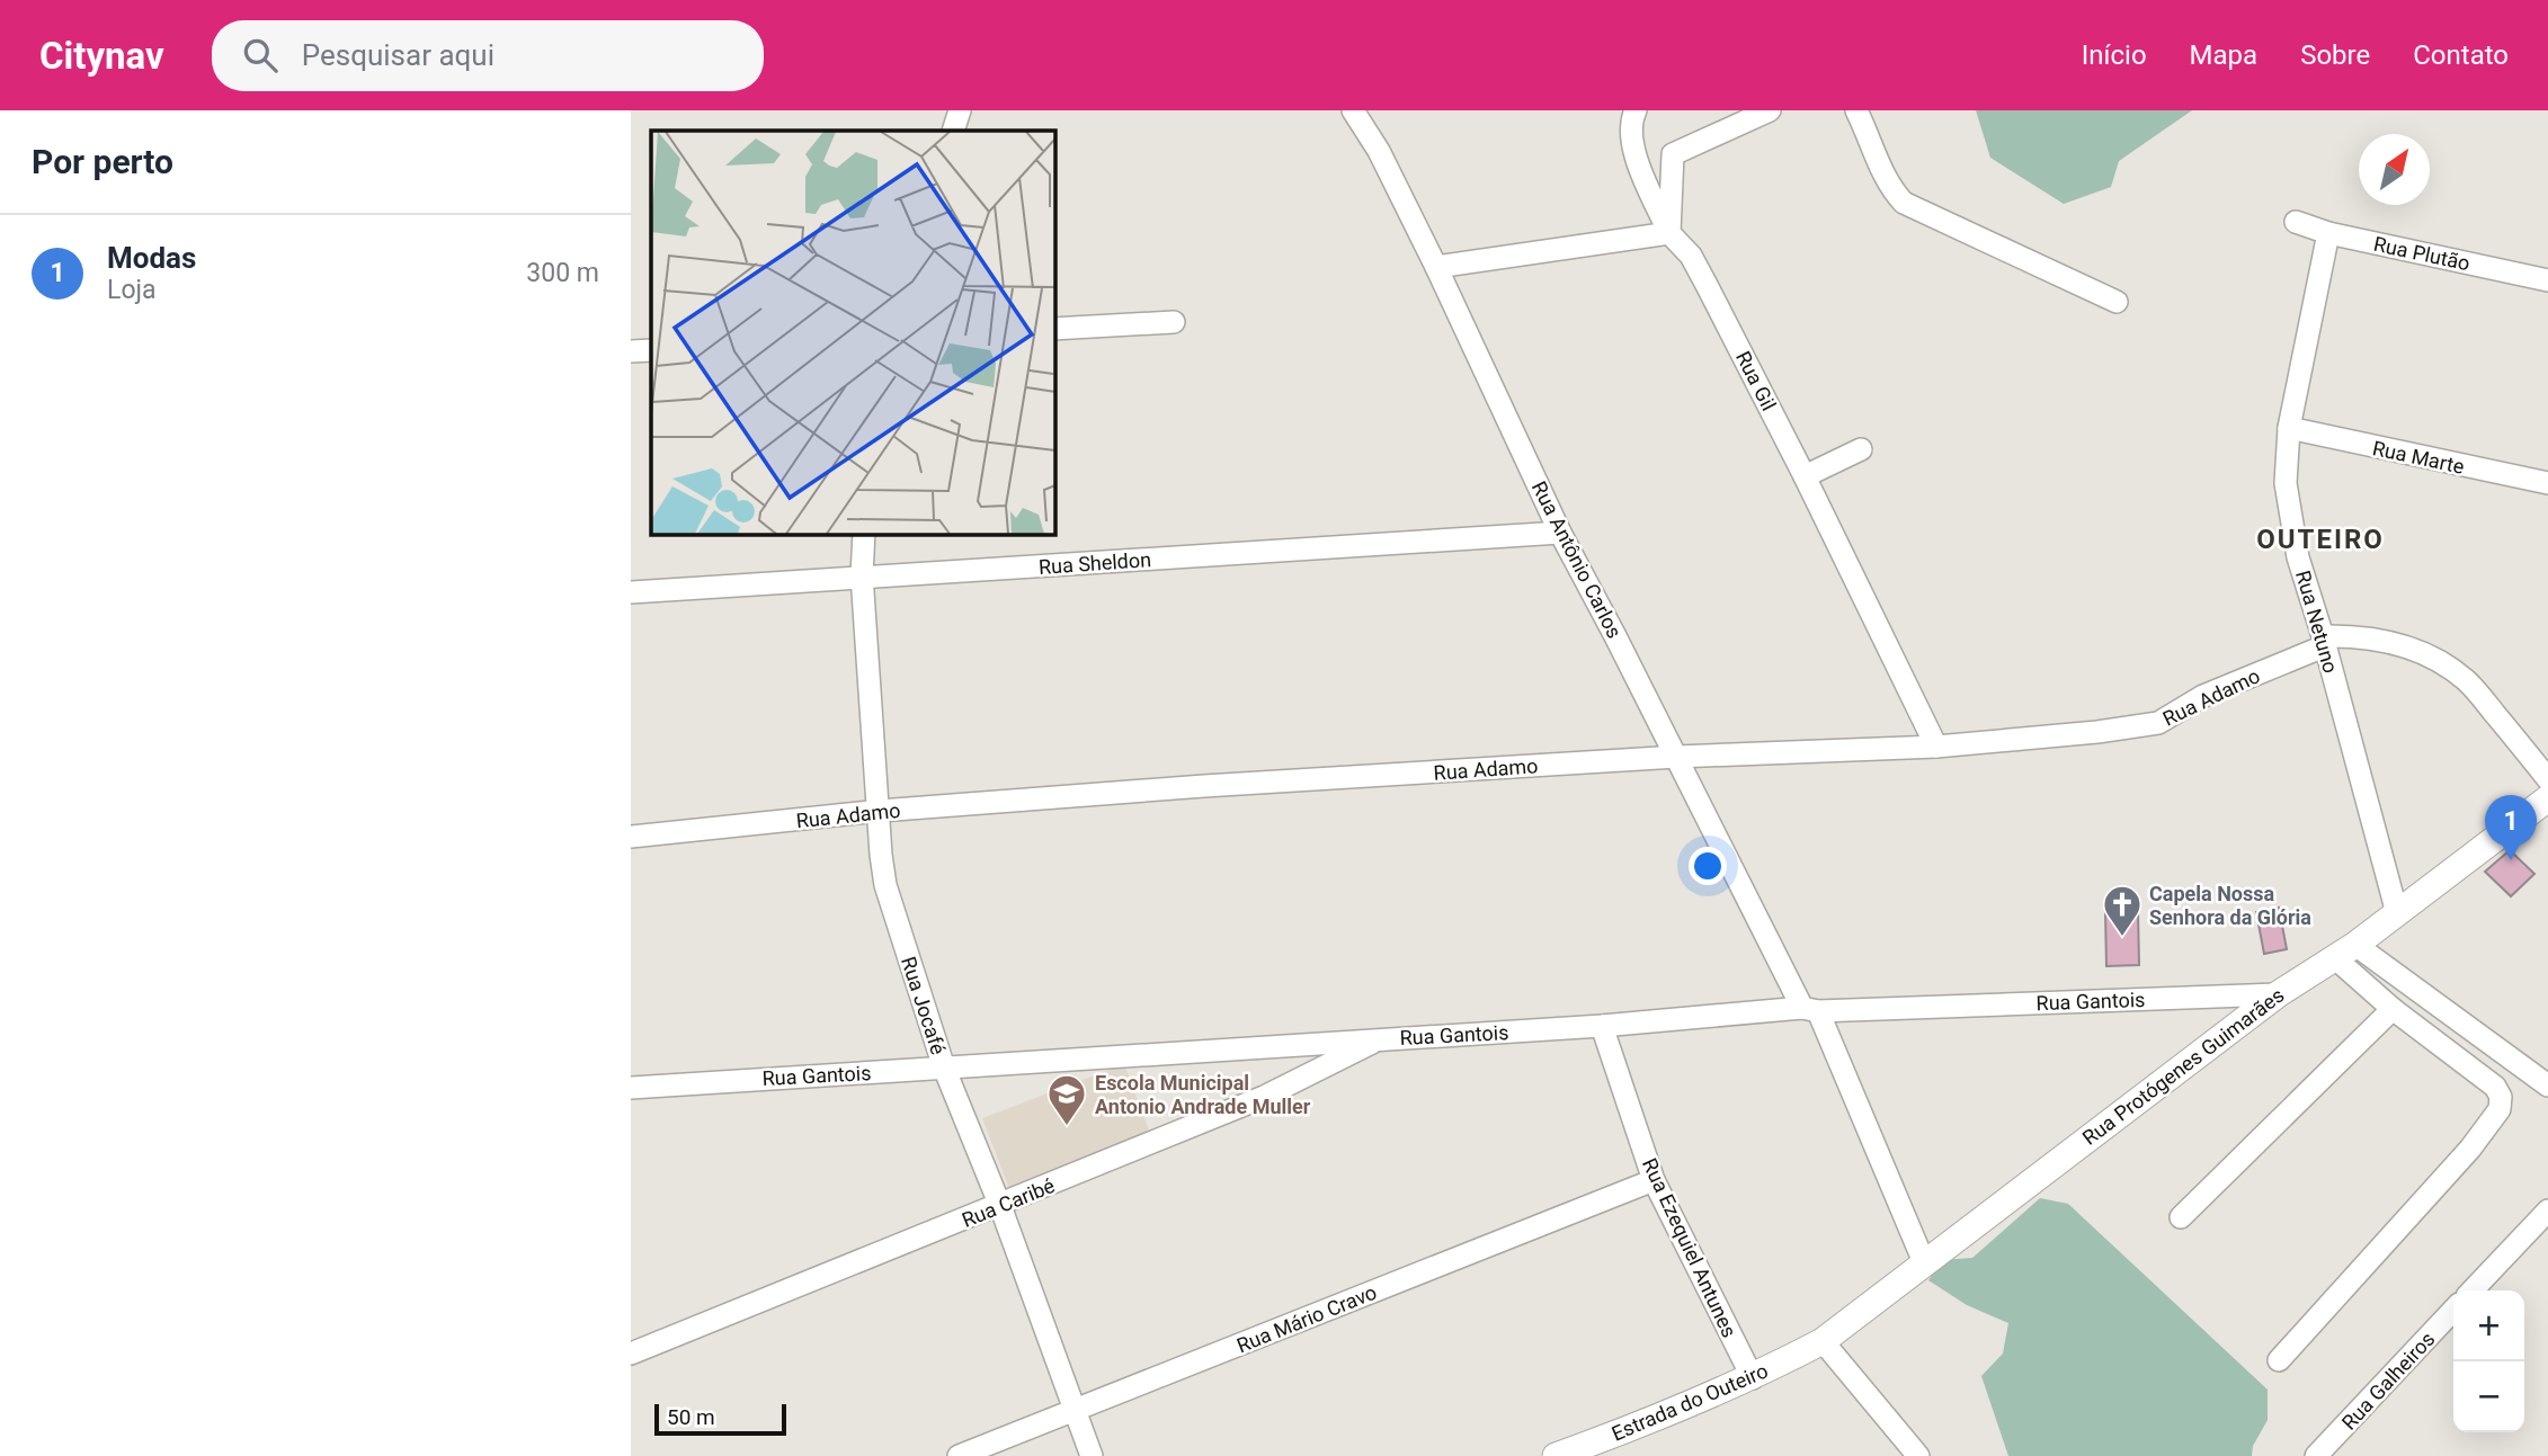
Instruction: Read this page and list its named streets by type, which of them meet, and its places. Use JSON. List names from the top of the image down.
{
  "streets": {
    "street": [
      "Rua Plutão",
      "Rua Gil",
      "Rua Marte",
      "Rua Antônio Carlos",
      "Rua Sheldon",
      "Rua Netuno",
      "Rua Adamo",
      "Rua Gantois",
      "Rua Jocafé",
      "Rua Protógenes Guimarães",
      "Rua Caribé",
      "Rua Ezequiel Antunes",
      "Rua Mário Cravo",
      "Rua Galheiros",
      "Estrada do Outeiro"
    ]
  },
  "crossings": [
    ["Rua Plutão", "Rua Netuno"],
    ["Rua Gil", "Rua Adamo"],
    ["Rua Marte", "Rua Netuno"],
    ["Rua Antônio Carlos", "Rua Sheldon"],
    ["Rua Antônio Carlos", "Rua Adamo"],
    ["Rua Antônio Carlos", "Rua Gantois"],
    ["Rua Antônio Carlos", "Rua Protógenes Guimarães"],
    ["Rua Sheldon", "Rua Jocafé"],
    ["Rua Netuno", "Rua Adamo"],
    ["Rua Netuno", "Rua Protógenes Guimarães"],
    ["Rua Adamo", "Rua Jocafé"],
    ["Rua Gantois", "Rua Jocafé"],
    ["Rua Gantois", "Rua Protógenes Guimarães"],
    ["Rua Gantois", "Rua Caribé"],
    ["Rua Gantois", "Rua Ezequiel Antunes"],
    ["Rua Jocafé", "Rua Caribé"],
    ["Rua Jocafé", "Rua Mário Cravo"],
    ["Rua Protógenes Guimarães", "Estrada do Outeiro"],
    ["Rua Ezequiel Antunes", "Rua Mário Cravo"],
    ["Rua Ezequiel Antunes", "Estrada do Outeiro"]
  ],
  "districts": ["OUTEIRO"],
  "places": {
    "church": ["Capela Nossa Senhora da Glória"],
    "school or university": ["Escola Municipal Antonio Andrade Muller"]
  },
  "scale_bar": "50 m",
  "north": "top right",
  "page": {
    "header": "Citynav",
    "search": "Pesquisar aqui",
    "nav": [
      "Início",
      "Mapa",
      "Sobre",
      "Contato"
    ],
    "heading": "Por perto",
    "list": [
      {
        "mark": "1",
        "name": "Modas",
        "note": "Loja",
        "value": "300 m"
      }
    ],
    "pins": "1",
    "map_buttons": ["+", "−"],
    "scale": "50 m"
  }
}
